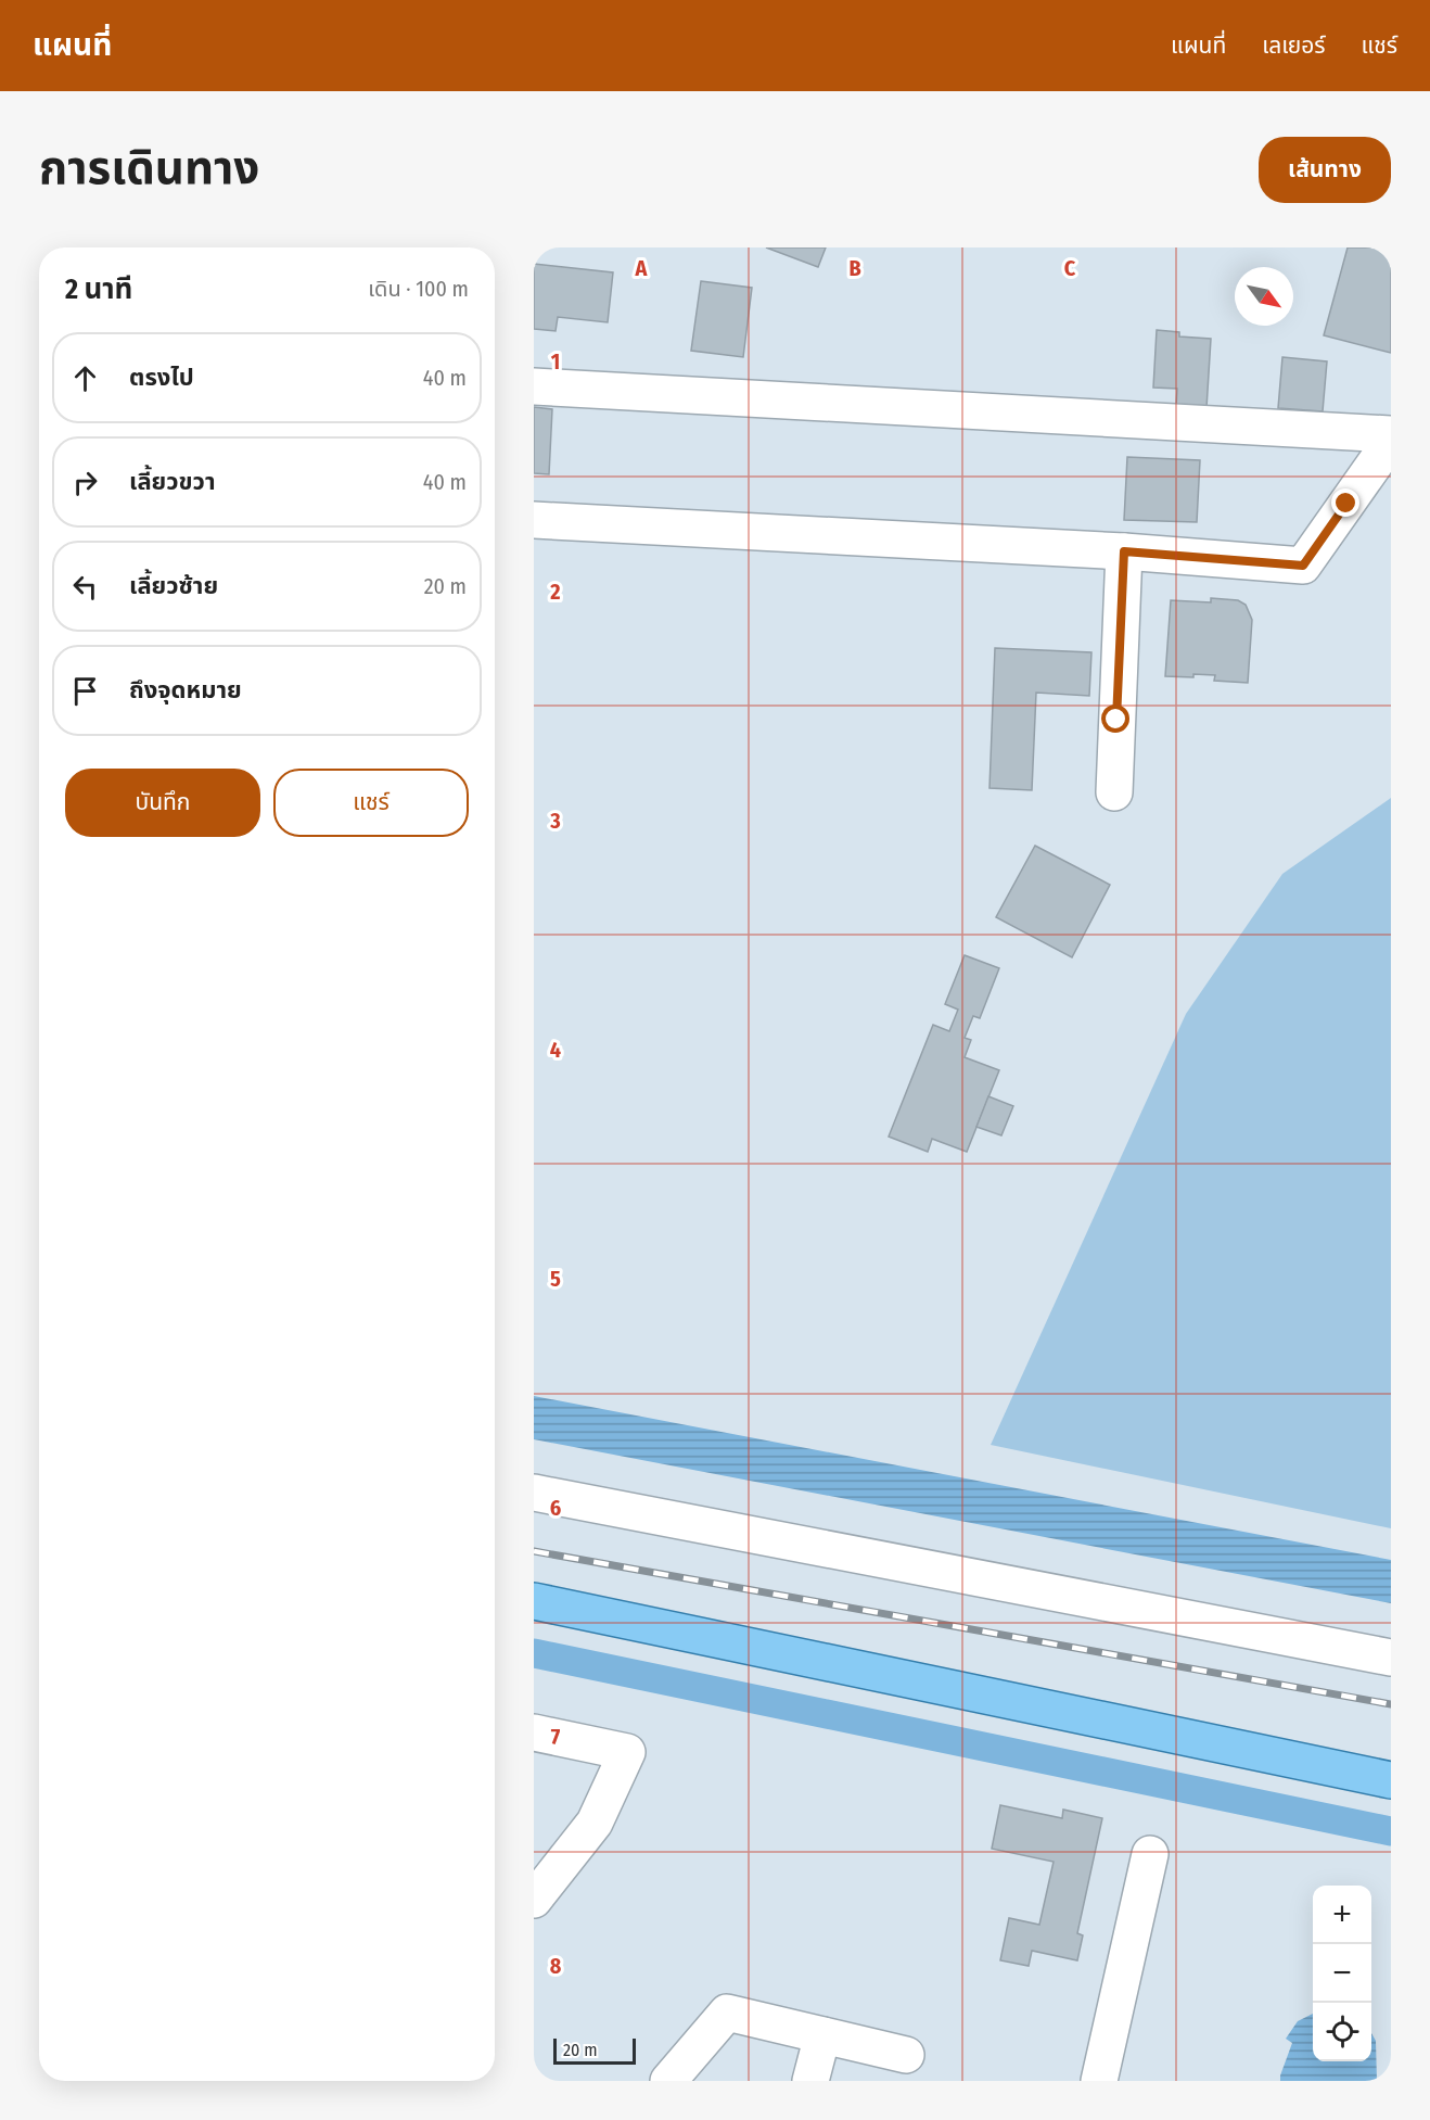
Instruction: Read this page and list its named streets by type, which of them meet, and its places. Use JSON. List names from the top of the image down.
{
  "scale_bar": "20 m",
  "north": "bottom right",
  "page": {
    "header": "แผนที่",
    "nav": ["แผนที่", "เลเยอร์", "แชร์"],
    "title": "การเดินทาง",
    "buttons": [
      "เส้นทาง",
      ["บันทึก", "แชร์"]
    ],
    "heading": ["2 นาที", "เดิน · 100 m"],
    "list": [
      ["ตรงไป", "40 m"],
      ["เลี้ยวขวา", "40 m"],
      ["เลี้ยวซ้าย", "20 m"],
      "ถึงจุดหมาย"
    ],
    "map_buttons": ["+", "−"],
    "scale": "20 m"
  },
  "grid": {
    "columns": ["A", "B", "C"],
    "rows": [
      "1",
      "2",
      "3",
      "4",
      "5",
      "6",
      "7",
      "8"
    ]
  }
}
